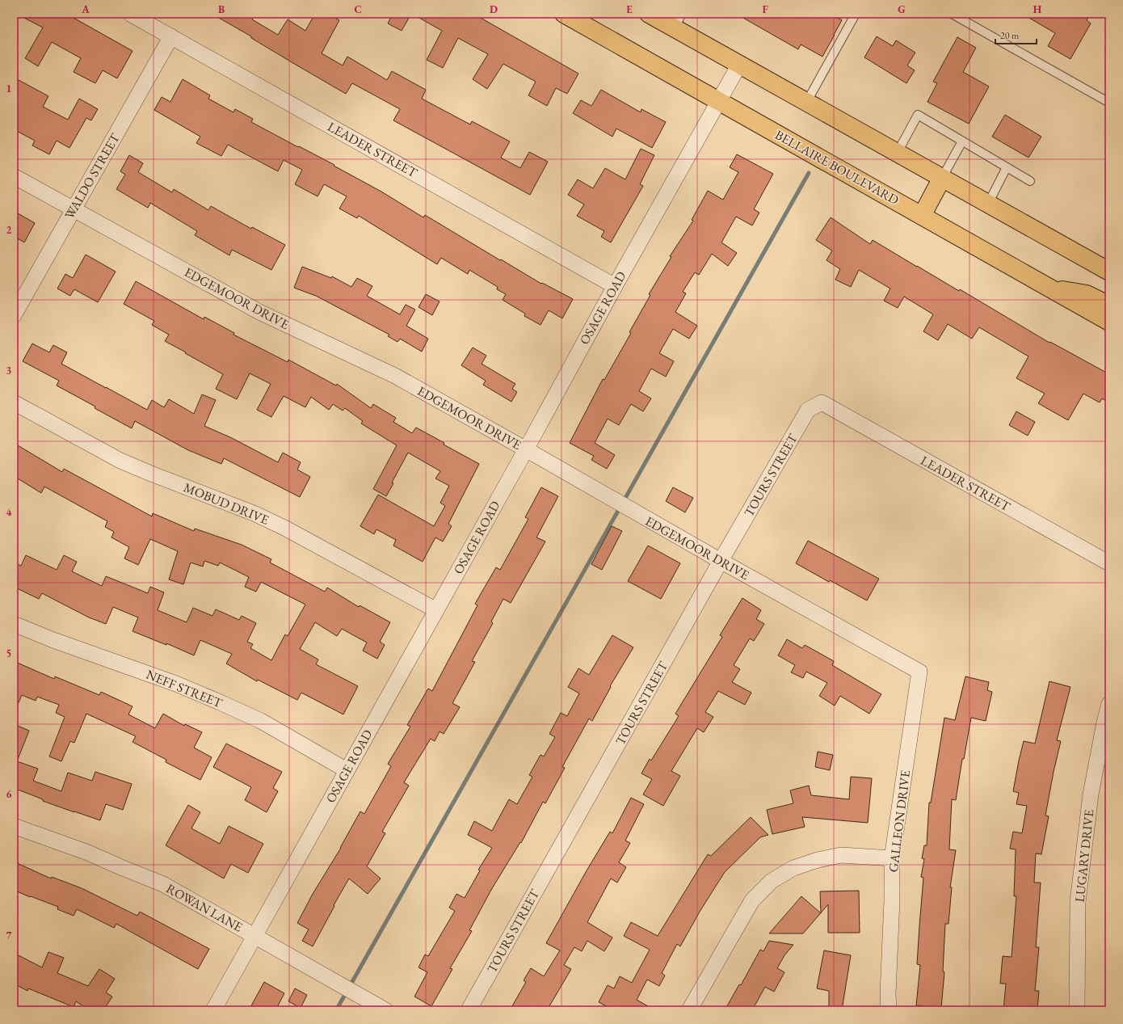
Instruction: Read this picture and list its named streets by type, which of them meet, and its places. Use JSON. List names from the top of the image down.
{
  "streets": {
    "main road": ["BELLAIRE BOULEVARD"],
    "street": [
      "LEADER STREET",
      "WALDO STREET",
      "EDGEMOOR DRIVE",
      "OSAGE ROAD",
      "TOURS STREET",
      "MOBUD DRIVE",
      "NEFF STREET",
      "GALLEON DRIVE",
      "LUGARY DRIVE",
      "ROWAN LANE"
    ]
  },
  "crossings": [
    ["LEADER STREET", "WALDO STREET"],
    ["LEADER STREET", "OSAGE ROAD"],
    ["LEADER STREET", "TOURS STREET"],
    ["BELLAIRE BOULEVARD", "OSAGE ROAD"],
    ["WALDO STREET", "EDGEMOOR DRIVE"],
    ["EDGEMOOR DRIVE", "OSAGE ROAD"],
    ["EDGEMOOR DRIVE", "TOURS STREET"],
    ["EDGEMOOR DRIVE", "GALLEON DRIVE"],
    ["OSAGE ROAD", "MOBUD DRIVE"],
    ["OSAGE ROAD", "NEFF STREET"],
    ["OSAGE ROAD", "ROWAN LANE"]
  ],
  "scale_bar": "20 m",
  "grid": {
    "columns": [
      "A",
      "B",
      "C",
      "D",
      "E",
      "F",
      "G",
      "H"
    ],
    "rows": [
      "1",
      "2",
      "3",
      "4",
      "5",
      "6",
      "7"
    ]
  }
}
